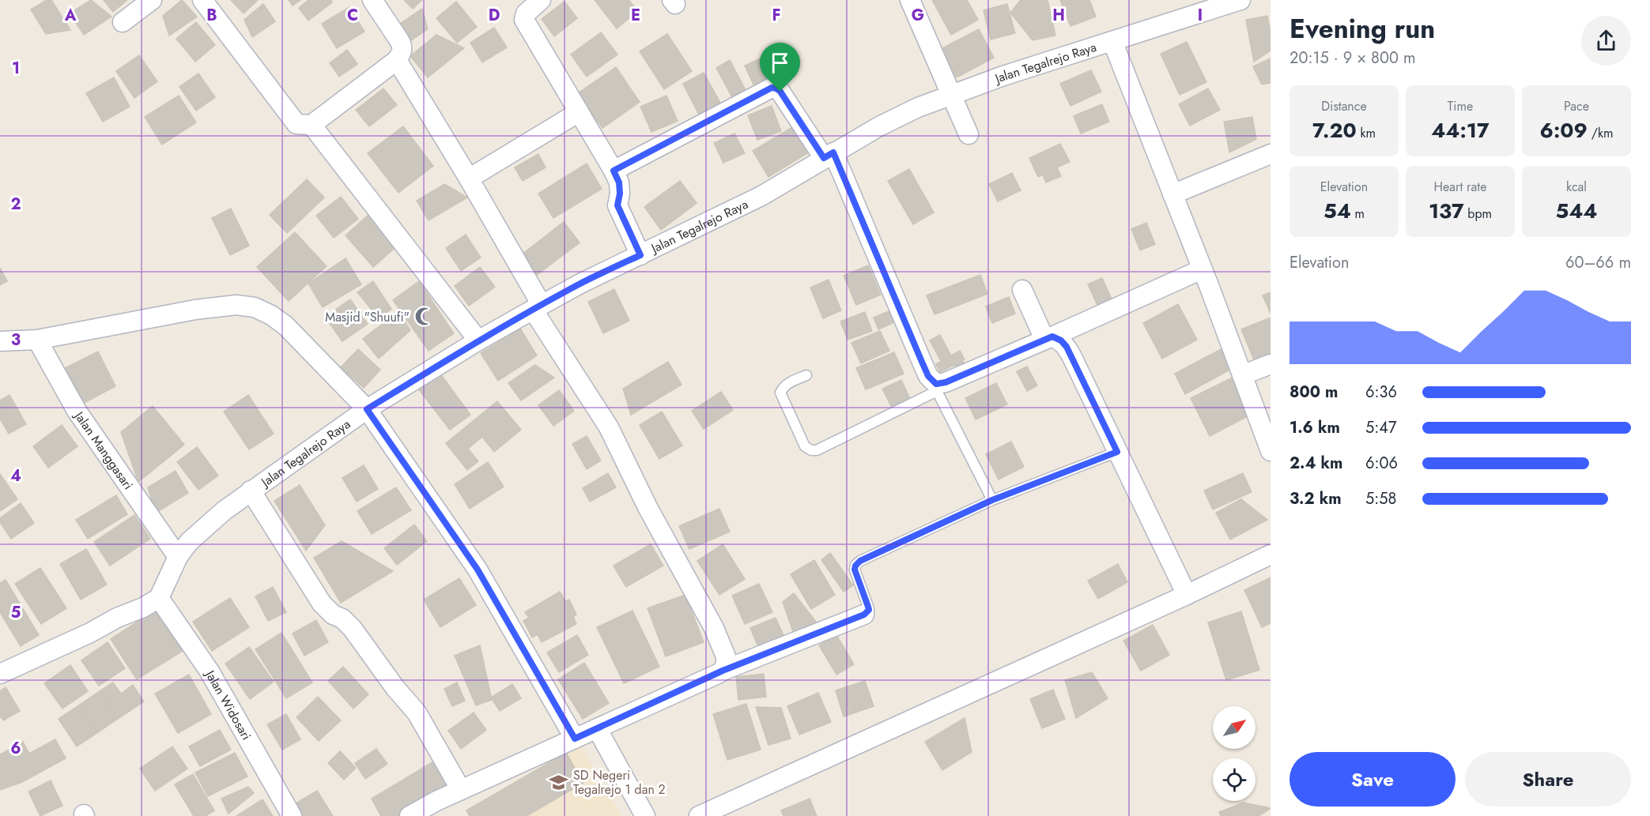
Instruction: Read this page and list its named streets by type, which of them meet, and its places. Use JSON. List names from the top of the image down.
{
  "streets": {
    "street": ["Jalan Tegalrejo Raya", "Jalan Manggasari", "Jalan Widosari"]
  },
  "crossings": [
    ["Jalan Tegalrejo Raya", "Jalan Manggasari"],
    ["Jalan Tegalrejo Raya", "Jalan Widosari"]
  ],
  "places": {
    "mosque": ["Masjid \"Shuufi\""],
    "school or university": ["SD Negeri Tegalrejo 1 dan 2"]
  },
  "north": "top right",
  "page": {
    "heading": ["Evening run", "20:15 · 9 × 800 m"],
    "stats": [
      ["Distance", "7.20 km"],
      ["Time", "44:17"],
      ["Pace", "6:09 /km"],
      ["Elevation", "54 m"],
      ["Heart rate", "137 bpm"],
      ["kcal", "544"]
    ],
    "chart": ["Elevation", "60–66 m"],
    "list": [
      {
        "name": "800 m",
        "note": "6:36"
      },
      {
        "name": "1.6 km",
        "note": "5:47"
      },
      {
        "name": "2.4 km",
        "note": "6:06"
      },
      {
        "name": "3.2 km",
        "note": "5:58"
      }
    ],
    "buttons": ["Save", "Share"]
  },
  "grid": {
    "columns": [
      "A",
      "B",
      "C",
      "D",
      "E",
      "F",
      "G",
      "H",
      "I"
    ],
    "rows": [
      "1",
      "2",
      "3",
      "4",
      "5",
      "6"
    ]
  }
}
